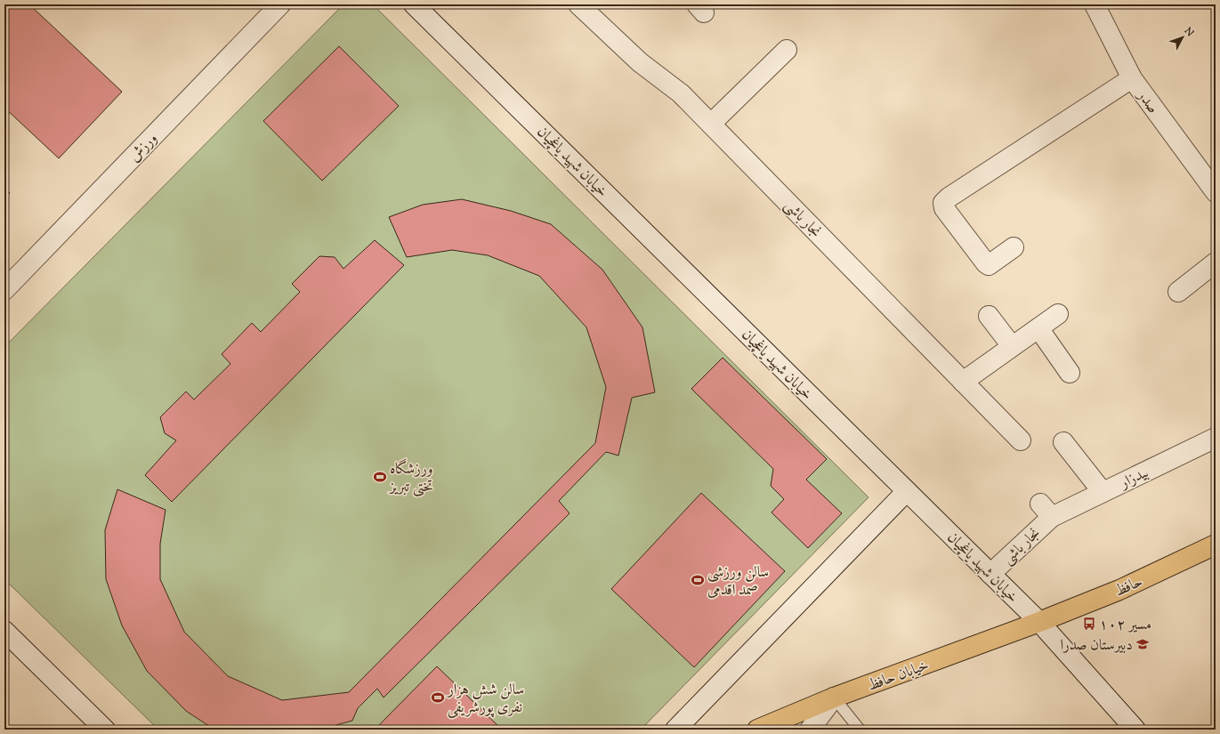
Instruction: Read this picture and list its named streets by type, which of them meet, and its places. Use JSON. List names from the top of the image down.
{
  "streets": {
    "main road": ["حافظ", "خیابان حافظ"],
    "street": [
      "صدر",
      "ورزش",
      "خیابان شهید یاغچیان",
      "نجار باشی",
      "بیدزار"
    ]
  },
  "crossings": [
    ["خیابان شهید یاغچیان", "نجار باشی"],
    ["خیابان شهید یاغچیان", "حافظ"],
    ["خیابان شهید یاغچیان", "خیابان حافظ"],
    ["نجار باشی", "بیدزار"],
    ["حافظ", "خیابان حافظ"]
  ],
  "places": {
    "sports": ["ورزشگاه تختی تبریز", "سالن ورزشی صمد اقدمی", "سالن شش هزار نفری پورشریفی"],
    "bus stop": ["مسیر ۱۰۲"],
    "school or university": ["دبیرستان صدرا"]
  },
  "north": "top right"
}
